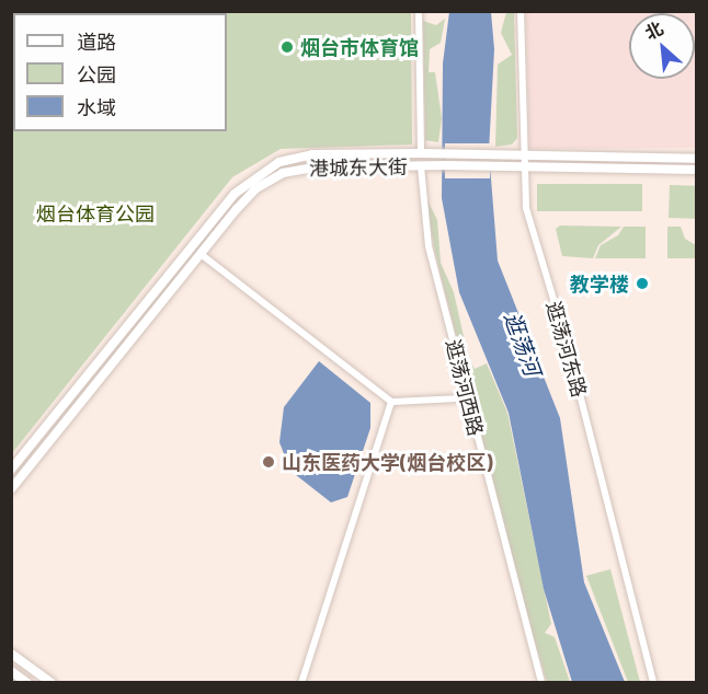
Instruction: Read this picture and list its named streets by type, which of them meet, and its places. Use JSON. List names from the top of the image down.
{
  "streets": {
    "main road": ["港城东大街"],
    "street": ["逛荡河东路", "逛荡河西路"]
  },
  "crossings": [
    ["港城东大街", "逛荡河东路"],
    ["港城东大街", "逛荡河西路"]
  ],
  "water": ["逛荡河"],
  "parks": ["烟台体育公园"],
  "places": ["烟台市体育馆", "教学楼", "山东医药大学(烟台校区)"],
  "legend": ["道路", "公园", "水域"],
  "north": "top left"
}
